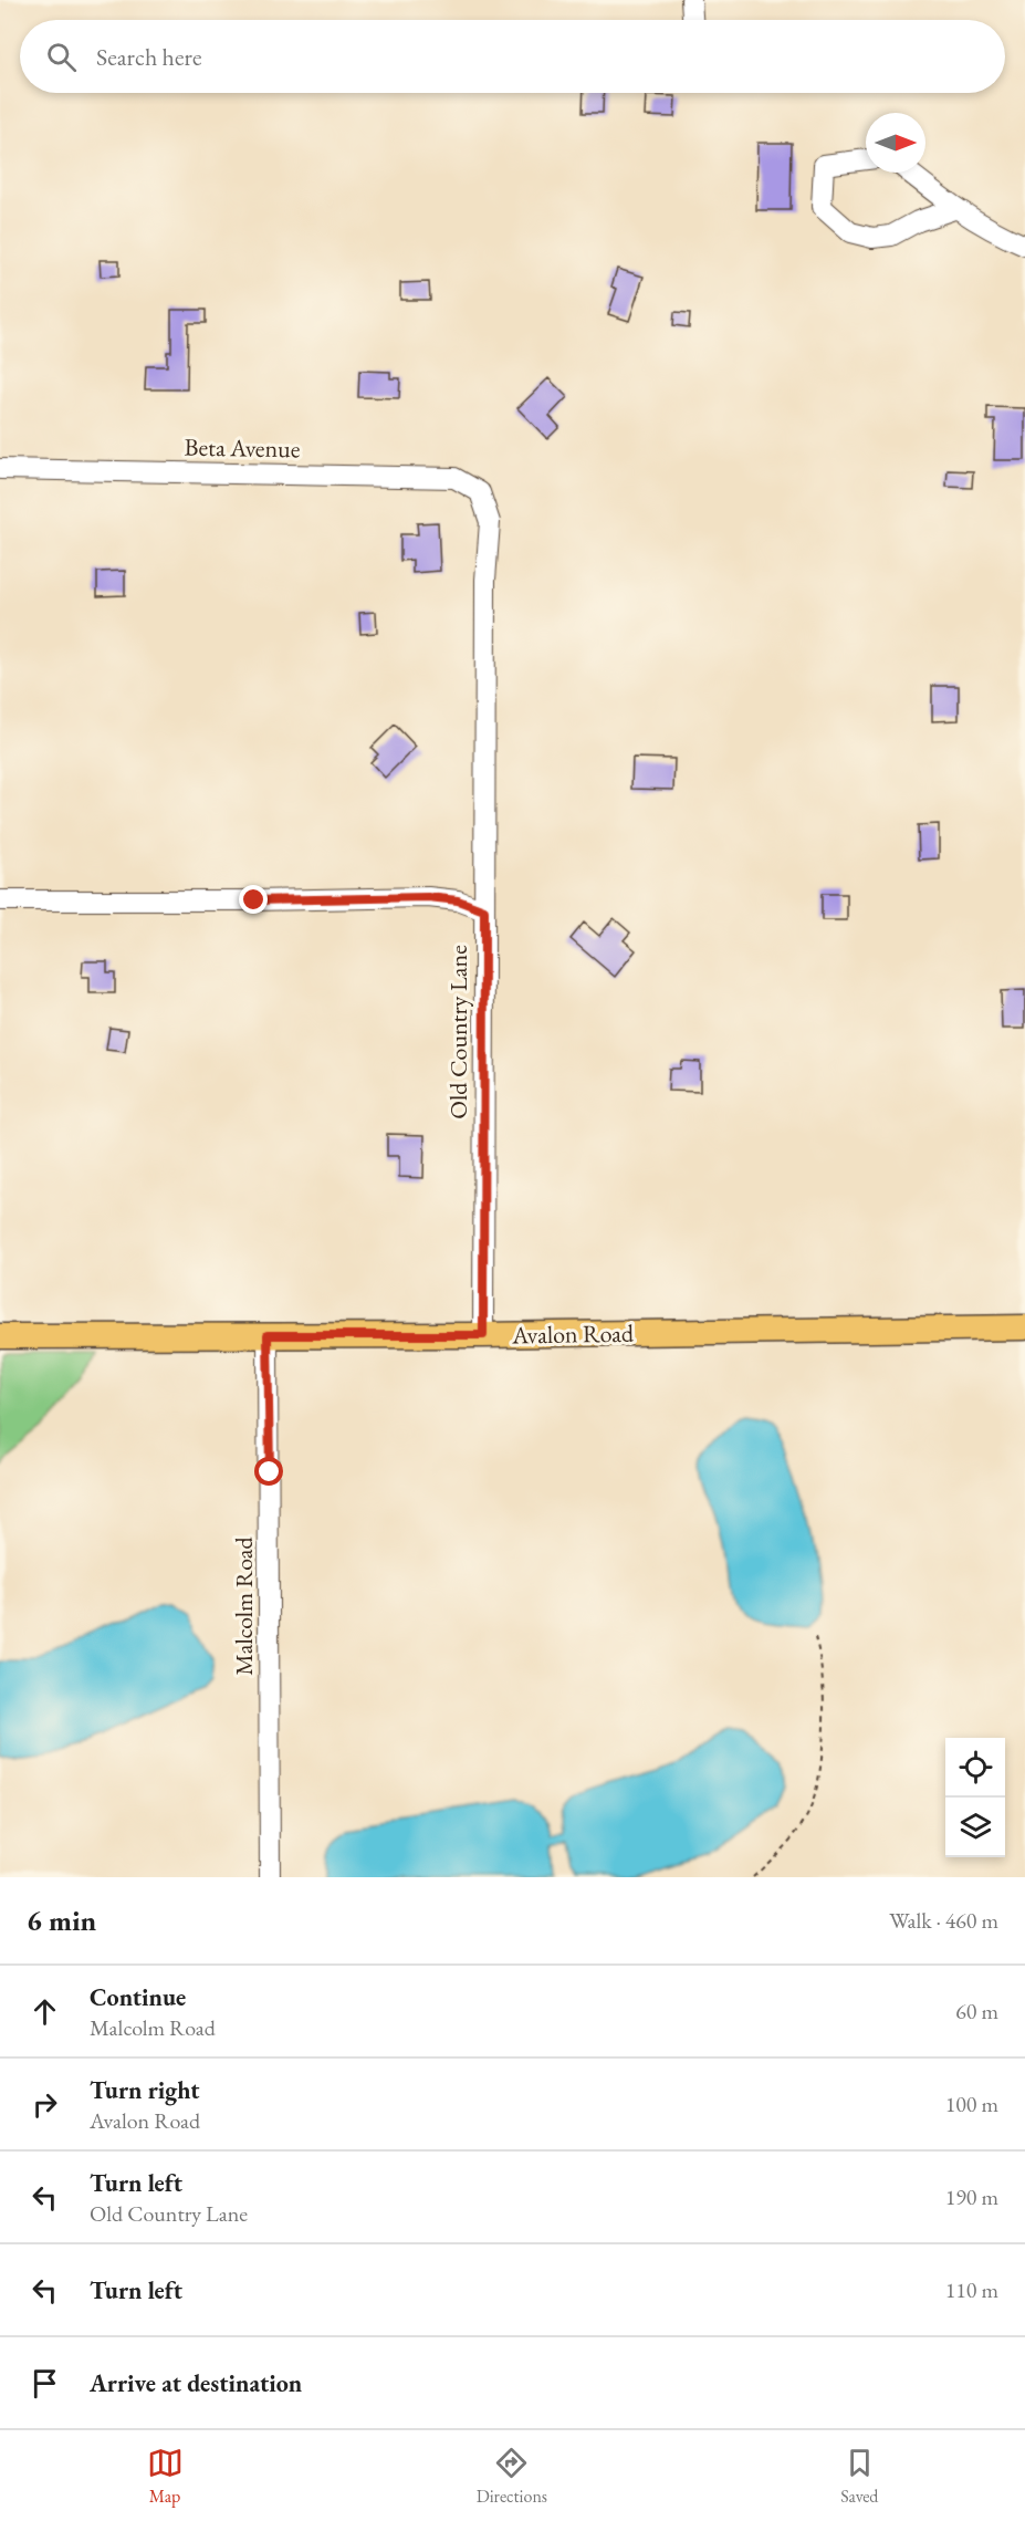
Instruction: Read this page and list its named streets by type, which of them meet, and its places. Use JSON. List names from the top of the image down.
{
  "streets": {
    "main road": ["Avalon Road"],
    "street": ["Beta Avenue", "Old Country Lane", "Malcolm Road"]
  },
  "crossings": [
    ["Beta Avenue", "Old Country Lane"],
    ["Old Country Lane", "Avalon Road"],
    ["Avalon Road", "Malcolm Road"]
  ],
  "north": "right",
  "page": {
    "search": "Search here",
    "heading": ["6 min", "Walk · 460 m"],
    "list": [
      ["Continue", "Malcolm Road", "60 m"],
      ["Turn right", "Avalon Road", "100 m"],
      ["Turn left", "Old Country Lane", "190 m"],
      ["Turn left", "110 m"],
      "Arrive at destination"
    ],
    "nav": ["Map", "Directions", "Saved"]
  }
}
